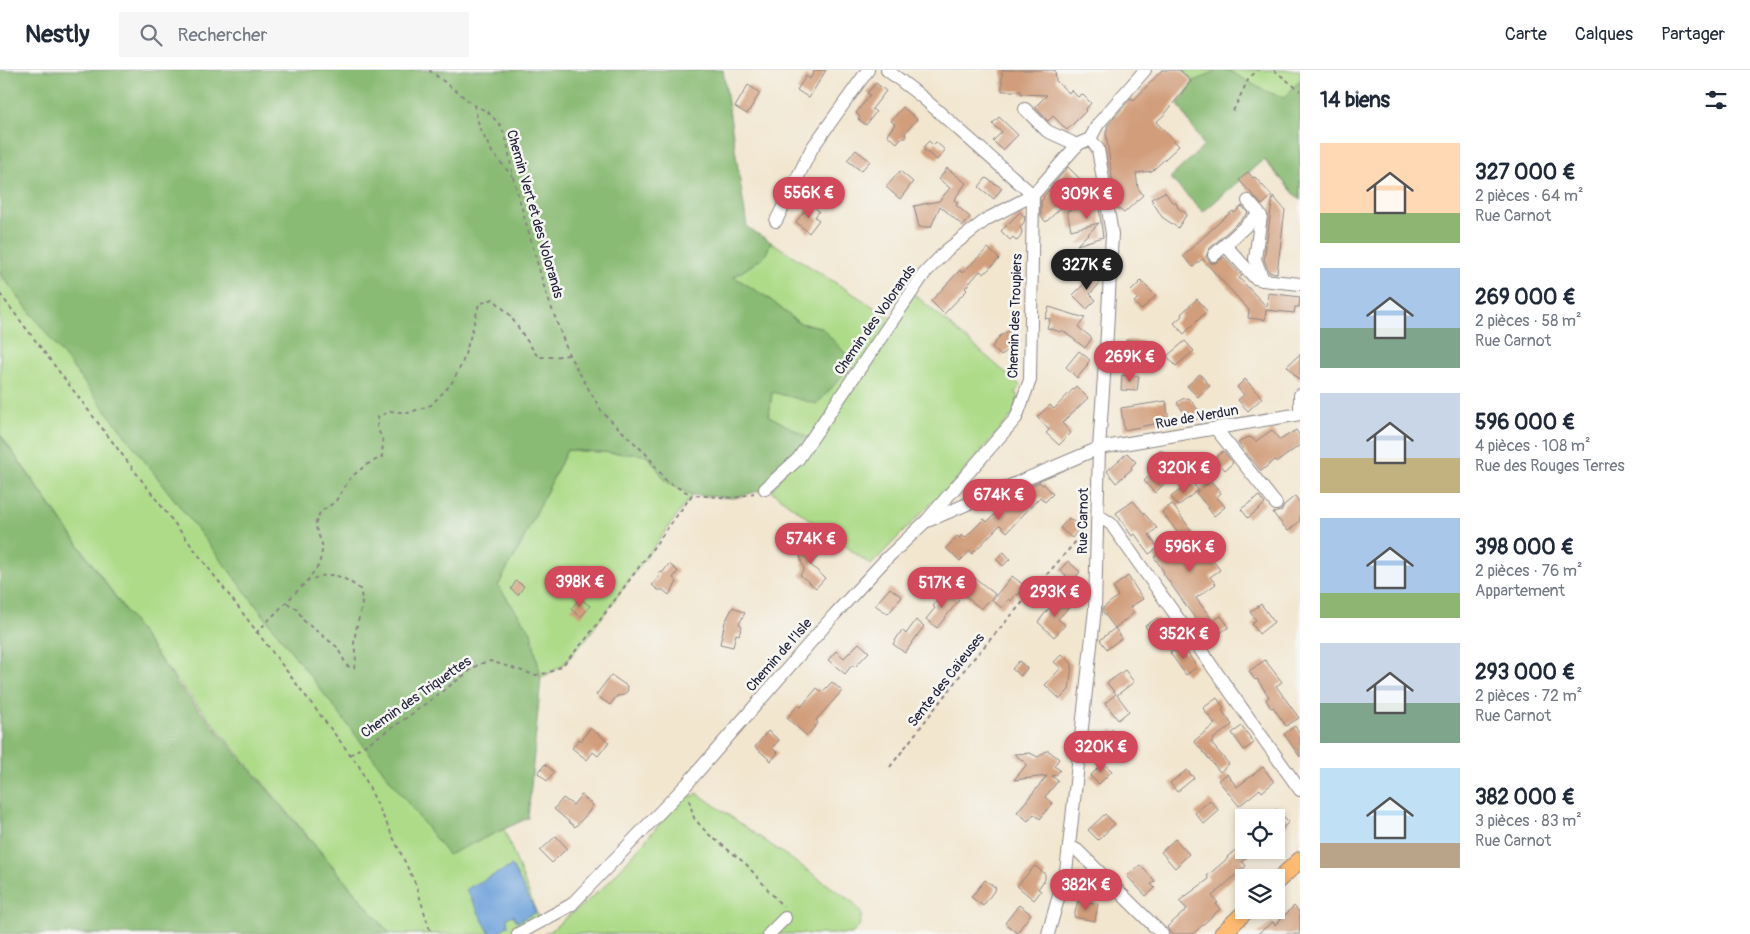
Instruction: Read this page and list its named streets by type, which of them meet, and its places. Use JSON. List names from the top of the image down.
{
  "streets": {
    "street": [
      "Chemin des Troupiers",
      "Chemin des Volorands",
      "Rue de Verdun",
      "Rue Carnot",
      "Chemin de l’Isle"
    ],
    "path": ["Chemin Vert et des Volorands", "Sente des Caïeuses", "Chemin des Triquettes"]
  },
  "crossings": [
    ["Chemin Vert et des Volorands", "Chemin des Triquettes"],
    ["Chemin des Troupiers", "Chemin des Volorands"],
    ["Chemin des Troupiers", "Chemin de l’Isle"],
    ["Rue de Verdun", "Rue Carnot"],
    ["Rue de Verdun", "Chemin de l’Isle"],
    ["Rue Carnot", "Chemin de l’Isle"],
    ["Rue Carnot", "Sente des Caïeuses"]
  ],
  "page": {
    "header": "Nestly",
    "search": "Rechercher",
    "nav": ["Carte", "Calques", "Partager"],
    "heading": "14 biens",
    "list": [
      {
        "name": "327 000 €",
        "note": "2 pièces · 64 m² · Rue Carnot"
      },
      {
        "name": "269 000 €",
        "note": "2 pièces · 58 m² · Rue Carnot"
      },
      {
        "name": "596 000 €",
        "note": "4 pièces · 108 m² · Rue des Rouges Terres"
      },
      {
        "name": "398 000 €",
        "note": "2 pièces · 76 m² · Appartement"
      },
      {
        "name": "293 000 €",
        "note": "2 pièces · 72 m² · Rue Carnot"
      },
      {
        "name": "382 000 €",
        "note": "3 pièces · 83 m² · Rue Carnot"
      }
    ],
    "price": [
      "556K €",
      "309K €",
      "327K €",
      "269K €",
      "320K €",
      "674K €",
      "574K €",
      "596K €",
      "398K €",
      "517K €",
      "293K €",
      "352K €",
      "320K €",
      "382K €"
    ]
  }
}
